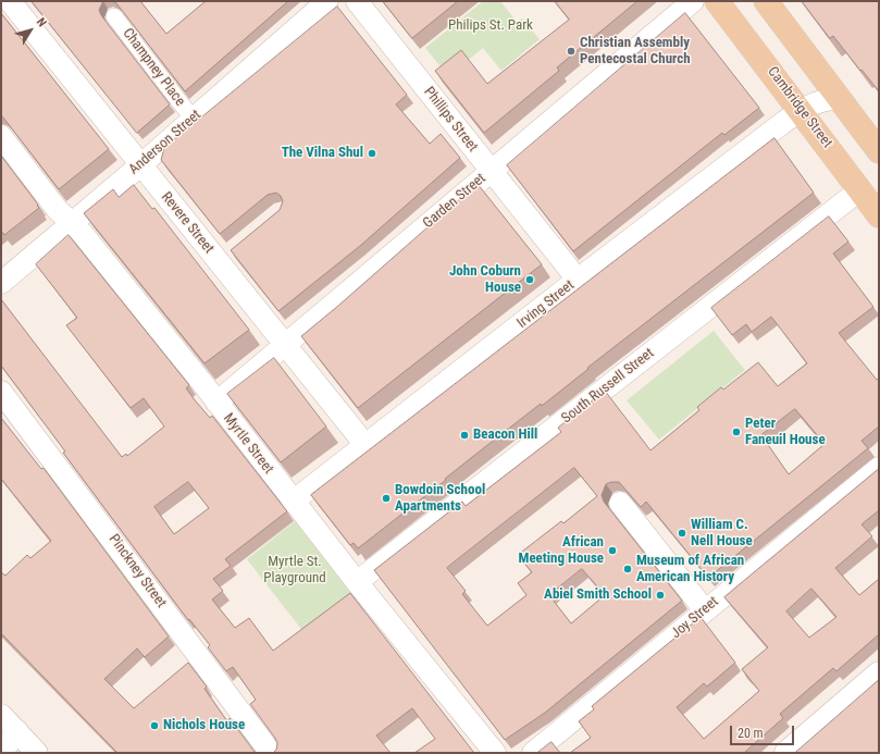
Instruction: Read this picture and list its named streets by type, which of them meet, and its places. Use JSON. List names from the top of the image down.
{
  "streets": {
    "main road": ["Cambridge Street"],
    "street": [
      "Champney Place",
      "Phillips Street",
      "Anderson Street",
      "Garden Street",
      "Revere Street",
      "Irving Street",
      "South Russell Street",
      "Myrtle Street",
      "Pinckney Street",
      "Joy Street"
    ]
  },
  "crossings": [
    ["Champney Place", "Anderson Street"],
    ["Cambridge Street", "Irving Street"],
    ["Cambridge Street", "South Russell Street"],
    ["Phillips Street", "Garden Street"],
    ["Phillips Street", "Irving Street"],
    ["Anderson Street", "Revere Street"],
    ["Anderson Street", "Myrtle Street"],
    ["Garden Street", "Revere Street"],
    ["Garden Street", "Myrtle Street"],
    ["Revere Street", "Irving Street"],
    ["Irving Street", "Myrtle Street"],
    ["South Russell Street", "Myrtle Street"]
  ],
  "parks": ["Philips St. Park", "Myrtle St. Playground"],
  "places": [
    "Christian Assembly Pentecostal Church",
    "The Vilna Shul",
    "John Coburn House",
    "Peter Faneuil House",
    "Beacon Hill",
    "Bowdoin School Apartments",
    "William C. Nell House",
    "African Meeting House",
    "Museum of African American History",
    "Abiel Smith School",
    "Nichols House"
  ],
  "scale_bar": "20 m",
  "north": "top right"
}
